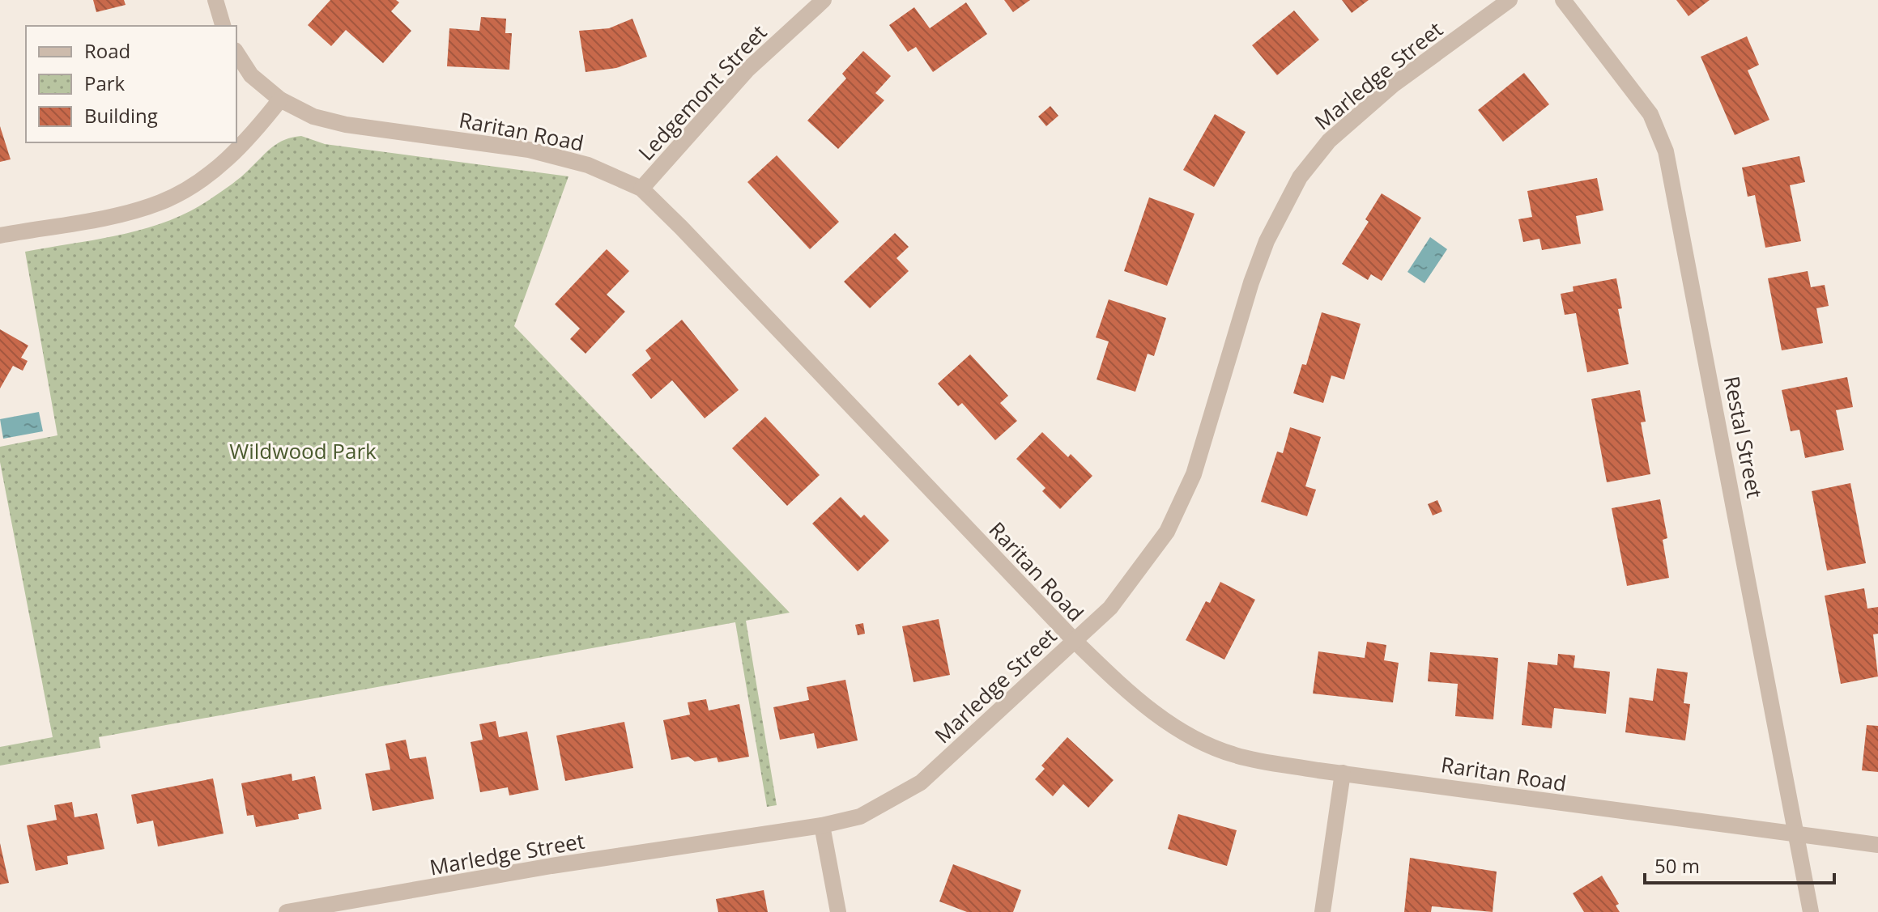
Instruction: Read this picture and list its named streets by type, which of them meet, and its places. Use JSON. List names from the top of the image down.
{
  "streets": {
    "street": [
      "Marledge Street",
      "Ledgemont Street",
      "Raritan Road",
      "Restal Street"
    ]
  },
  "crossings": [
    ["Marledge Street", "Raritan Road"],
    ["Ledgemont Street", "Raritan Road"],
    ["Raritan Road", "Restal Street"]
  ],
  "parks": ["Wildwood Park"],
  "legend": ["Road", "Park", "Building"],
  "scale_bar": "50 m"
}
